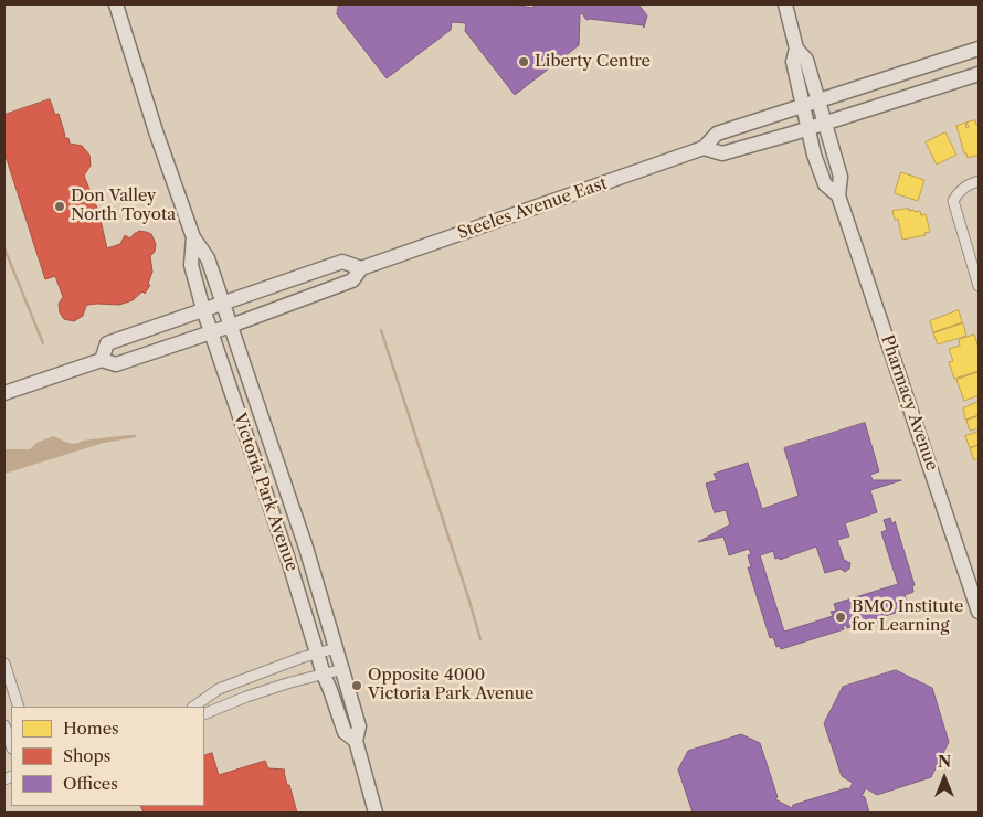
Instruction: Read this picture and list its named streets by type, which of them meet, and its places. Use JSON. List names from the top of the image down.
{
  "streets": {
    "main road": ["Steeles Avenue East", "Pharmacy Avenue", "Victoria Park Avenue"]
  },
  "crossings": [
    ["Steeles Avenue East", "Pharmacy Avenue"],
    ["Steeles Avenue East", "Victoria Park Avenue"]
  ],
  "places": [
    "Liberty Centre",
    "Don Valley North Toyota",
    "BMO Institute for Learning",
    "Opposite 4000 Victoria Park Avenue"
  ],
  "legend": ["Homes", "Shops", "Offices"],
  "north": "top"
}
